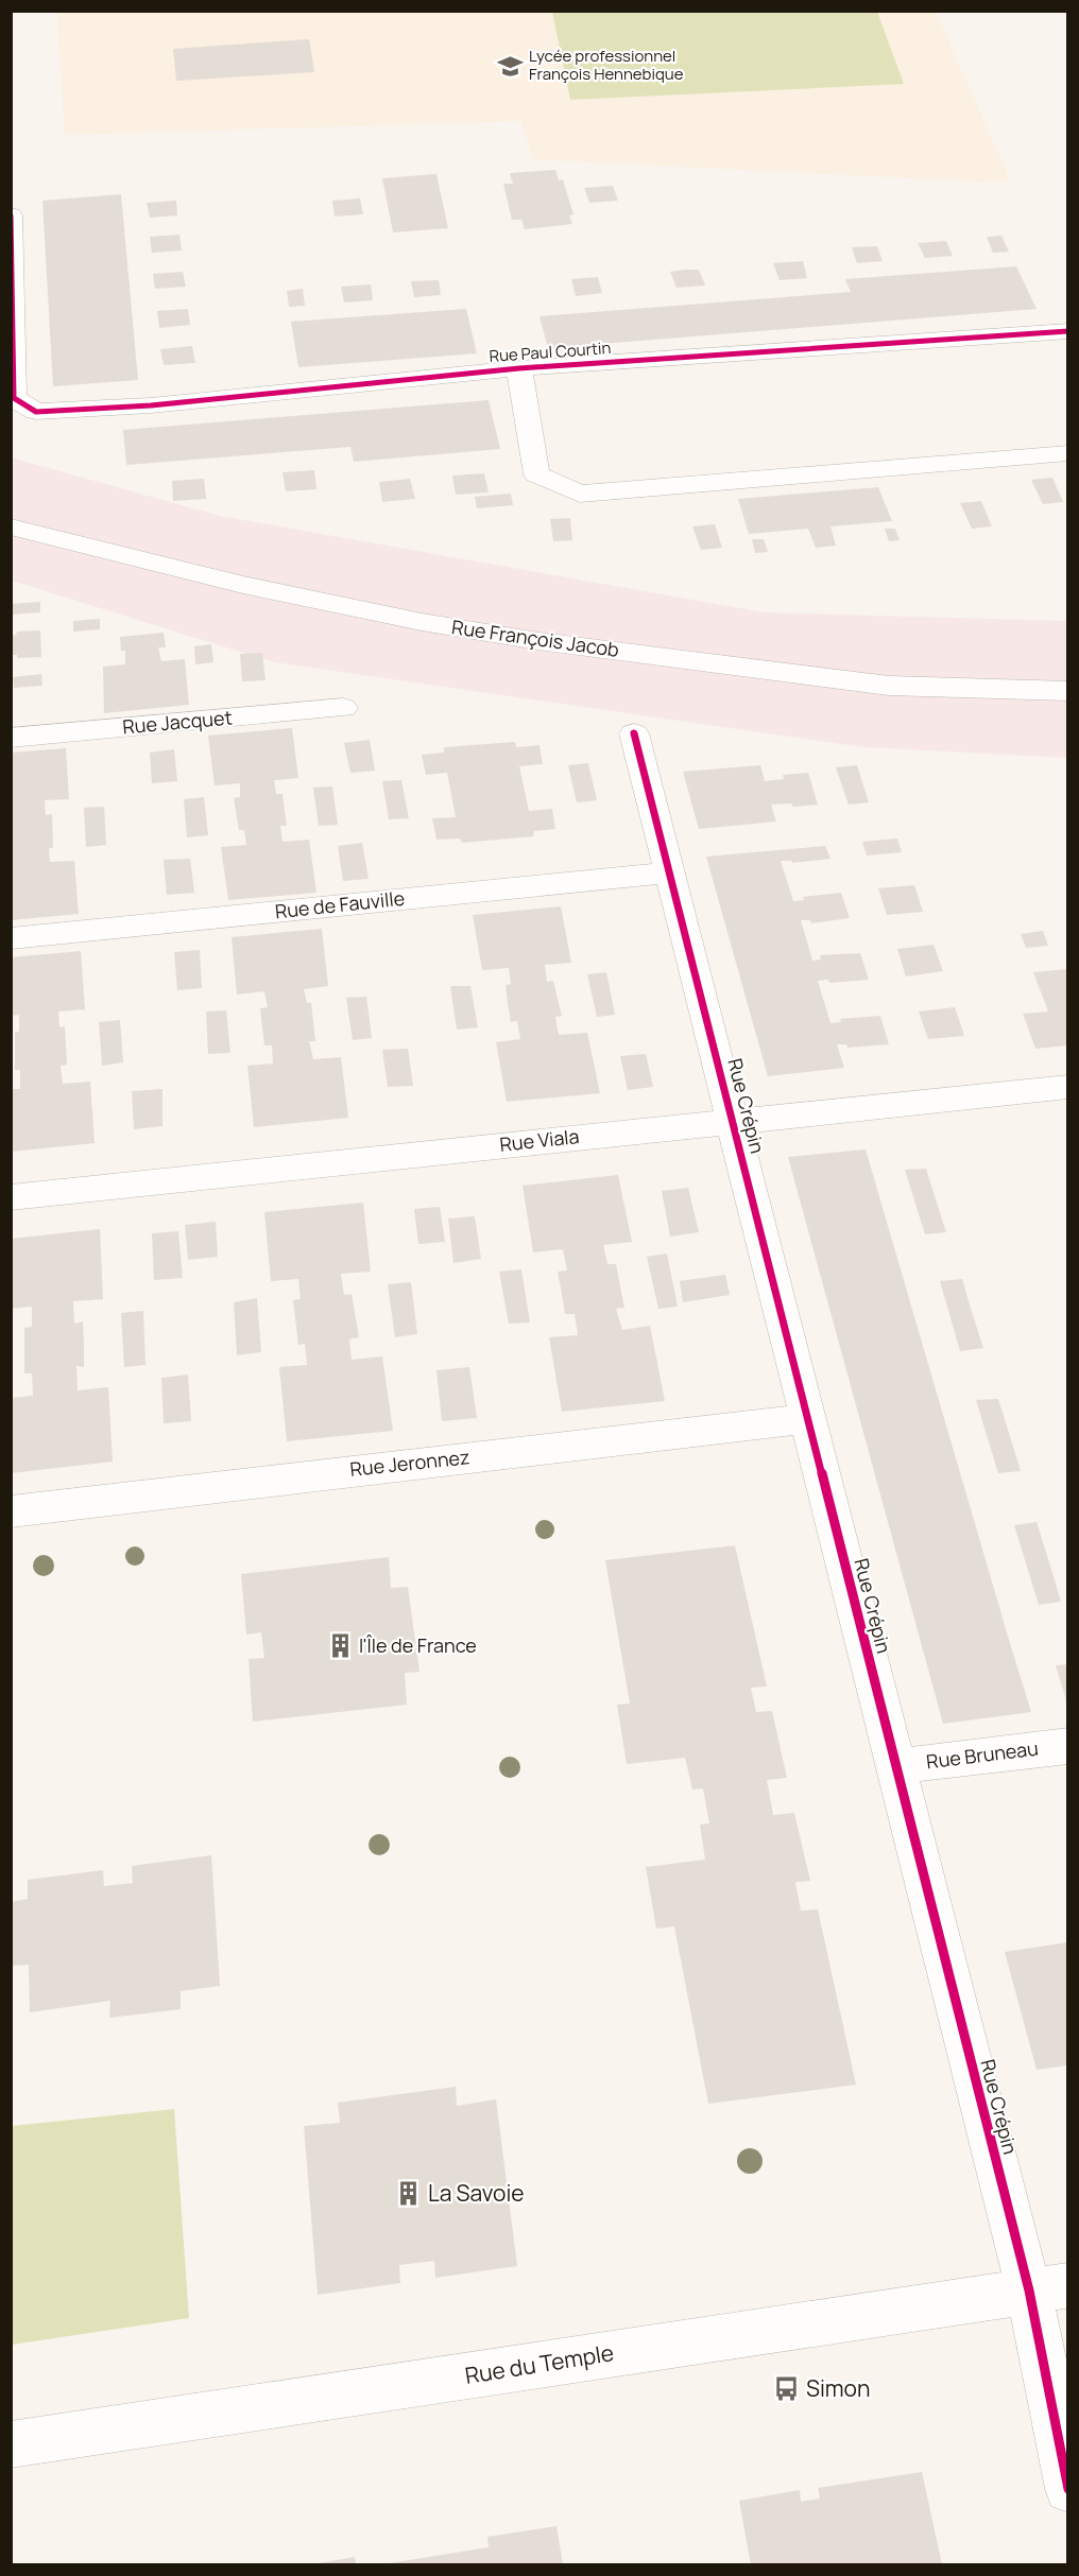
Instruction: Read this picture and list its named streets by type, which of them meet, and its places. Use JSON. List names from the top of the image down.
{
  "streets": {
    "street": [
      "Rue Paul Courtin",
      "Rue François Jacob",
      "Rue Jacquet",
      "Rue de Fauville",
      "Rue Crépin",
      "Rue Viala",
      "Rue Jeronnez",
      "Rue Bruneau",
      "Rue du Temple"
    ]
  },
  "crossings": [
    ["Rue de Fauville", "Rue Crépin"],
    ["Rue Crépin", "Rue Viala"],
    ["Rue Crépin", "Rue Jeronnez"],
    ["Rue Crépin", "Rue Bruneau"],
    ["Rue Crépin", "Rue du Temple"]
  ],
  "places": {
    "school or university": ["Lycée professionnel François Hennebique"],
    "building": ["l'Île de France", "La Savoie"],
    "bus stop": ["Simon"]
  }
}
